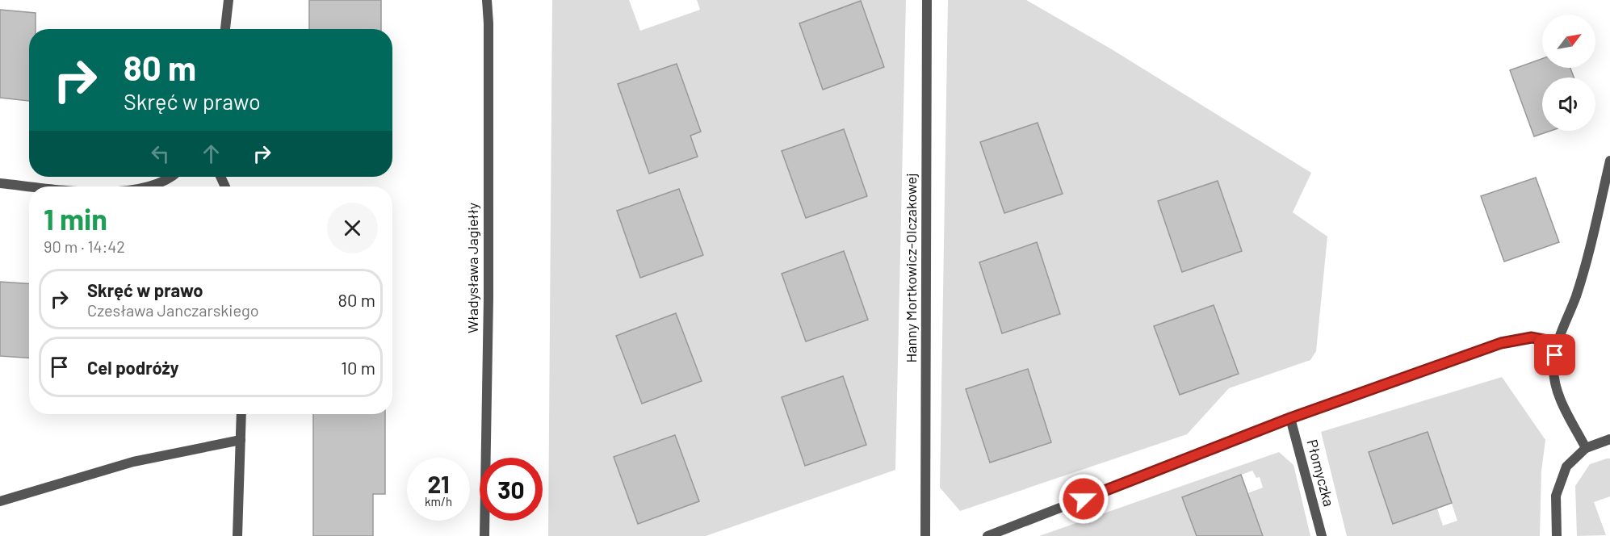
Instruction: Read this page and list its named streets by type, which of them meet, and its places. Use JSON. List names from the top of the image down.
{
  "streets": {
    "street": ["Władysława Jagiełły", "Hanny Mortkowicz-Olczakowej", "Płomyczka"]
  },
  "north": "top right",
  "page": {
    "turn": ["80 m", "Skręć w prawo"],
    "heading": ["1 min", "90 m · 14:42"],
    "list": [
      {
        "name": "Skręć w prawo",
        "note": "Czesława Janczarskiego",
        "value": "80 m"
      },
      {
        "name": "Cel podróży",
        "value": "10 m"
      }
    ],
    "speed": "21 km/h",
    "limit": "30"
  }
}
